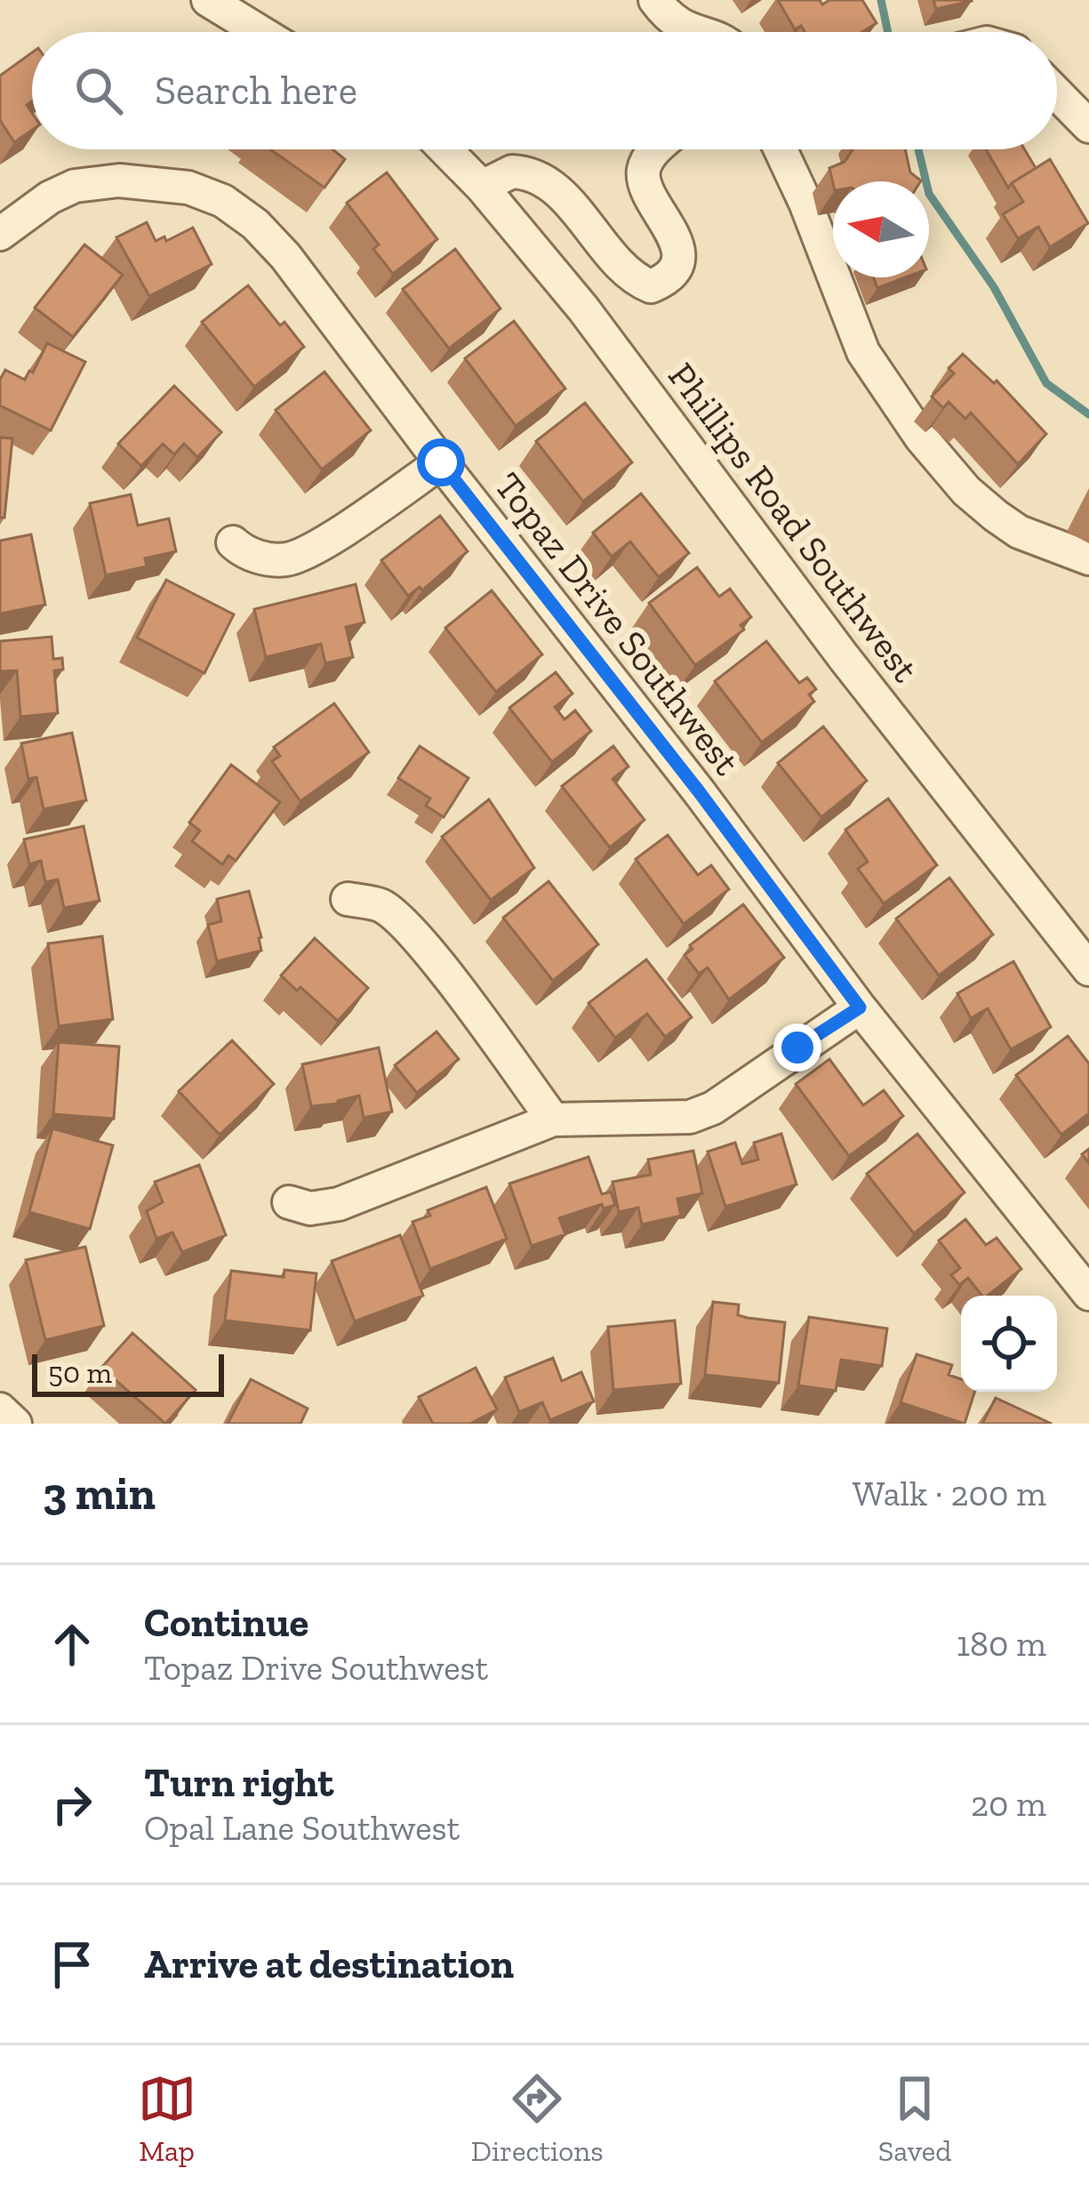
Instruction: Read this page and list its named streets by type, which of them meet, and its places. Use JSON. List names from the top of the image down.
{
  "streets": {
    "street": ["Phillips Road Southwest", "Topaz Drive Southwest"]
  },
  "scale_bar": "50 m",
  "north": "left",
  "page": {
    "search": "Search here",
    "scale": "50 m",
    "heading": ["3 min", "Walk · 200 m"],
    "list": [
      ["Continue", "Topaz Drive Southwest", "180 m"],
      ["Turn right", "Opal Lane Southwest", "20 m"],
      "Arrive at destination"
    ],
    "nav": ["Map", "Directions", "Saved"]
  }
}
